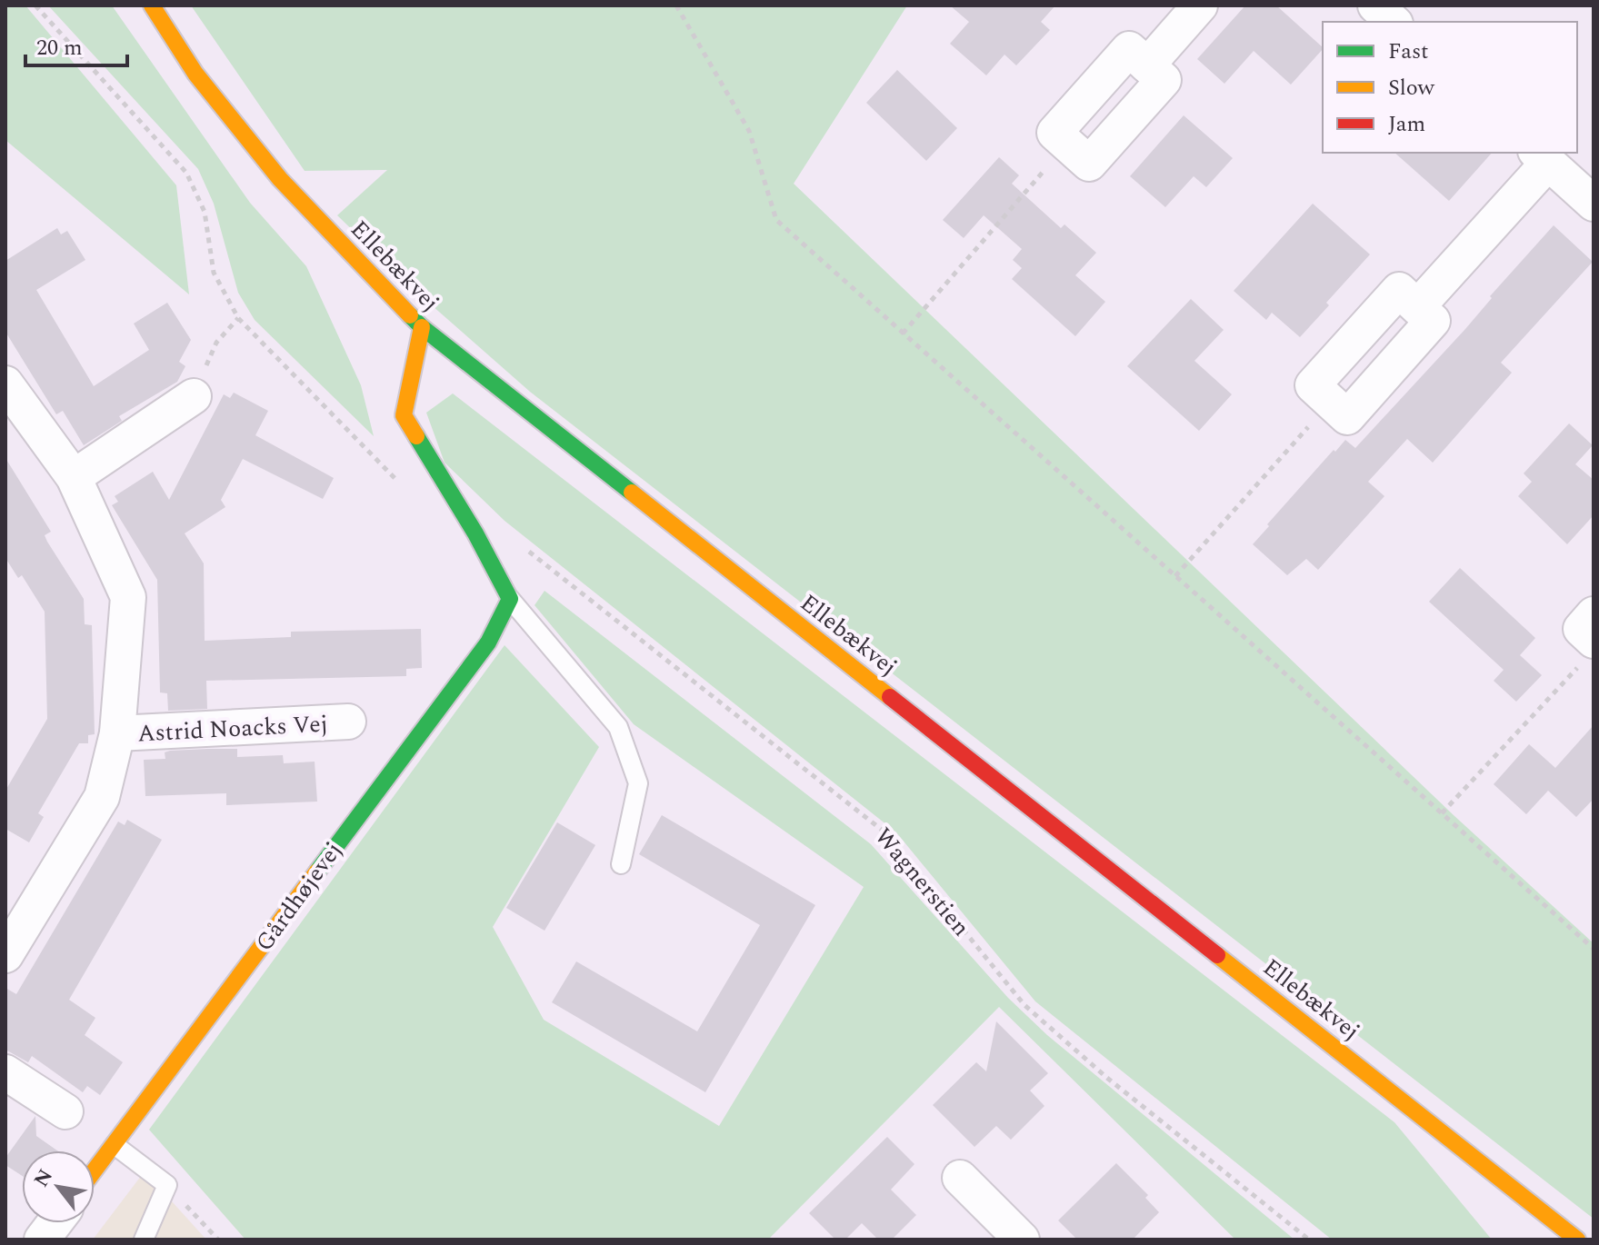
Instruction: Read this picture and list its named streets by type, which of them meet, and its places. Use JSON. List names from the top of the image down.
{
  "streets": {
    "street": ["Ellebækvej", "Astrid Noacks Vej", "Gårdhøjevej"],
    "path": ["Wagnerstien"]
  },
  "legend": ["Fast", "Slow", "Jam"],
  "scale_bar": "20 m",
  "north": "top left"
}
